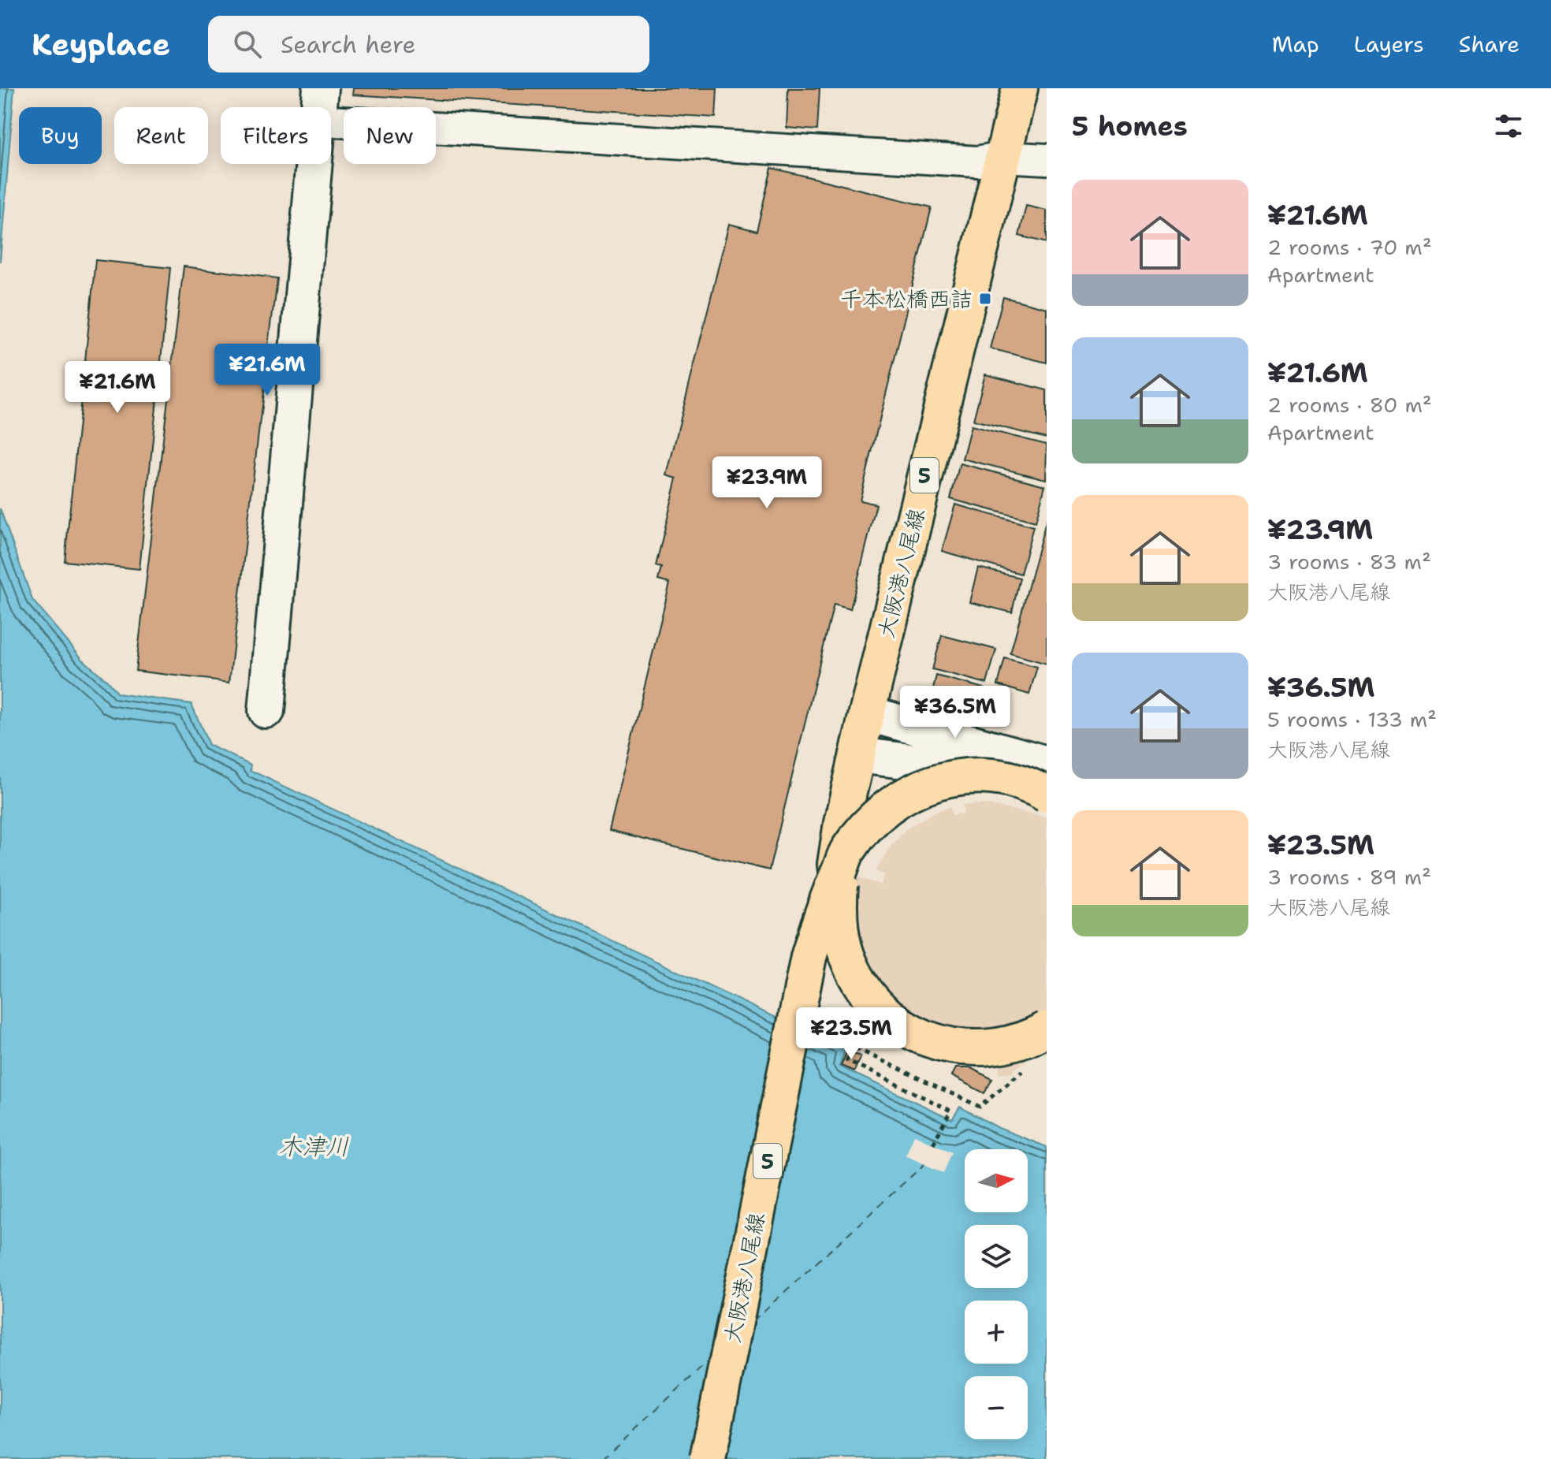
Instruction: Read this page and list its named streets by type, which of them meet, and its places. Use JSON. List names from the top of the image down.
{
  "streets": {
    "main road": ["5", "大阪港八尾線"]
  },
  "water": ["木津川"],
  "places": {
    "transit": ["千本松橋西詰"]
  },
  "north": "right",
  "page": {
    "header": "Keyplace",
    "search": "Search here",
    "nav": ["Map", "Layers", "Share"],
    "heading": "5 homes",
    "chip": [
      "Buy",
      "Rent",
      "Filters",
      "New"
    ],
    "list": [
      {
        "name": "¥21.6M",
        "note": "2 rooms · 70 m² · Apartment"
      },
      {
        "name": "¥21.6M",
        "note": "2 rooms · 80 m² · Apartment"
      },
      {
        "name": "¥23.9M",
        "note": "3 rooms · 83 m² · 大阪港八尾線"
      },
      {
        "name": "¥36.5M",
        "note": "5 rooms · 133 m² · 大阪港八尾線"
      },
      {
        "name": "¥23.5M",
        "note": "3 rooms · 89 m² · 大阪港八尾線"
      }
    ],
    "price": [
      "¥21.6M",
      "¥21.6M",
      "¥23.9M",
      "¥36.5M",
      "¥23.5M"
    ],
    "map_buttons": ["+", "−"]
  }
}
